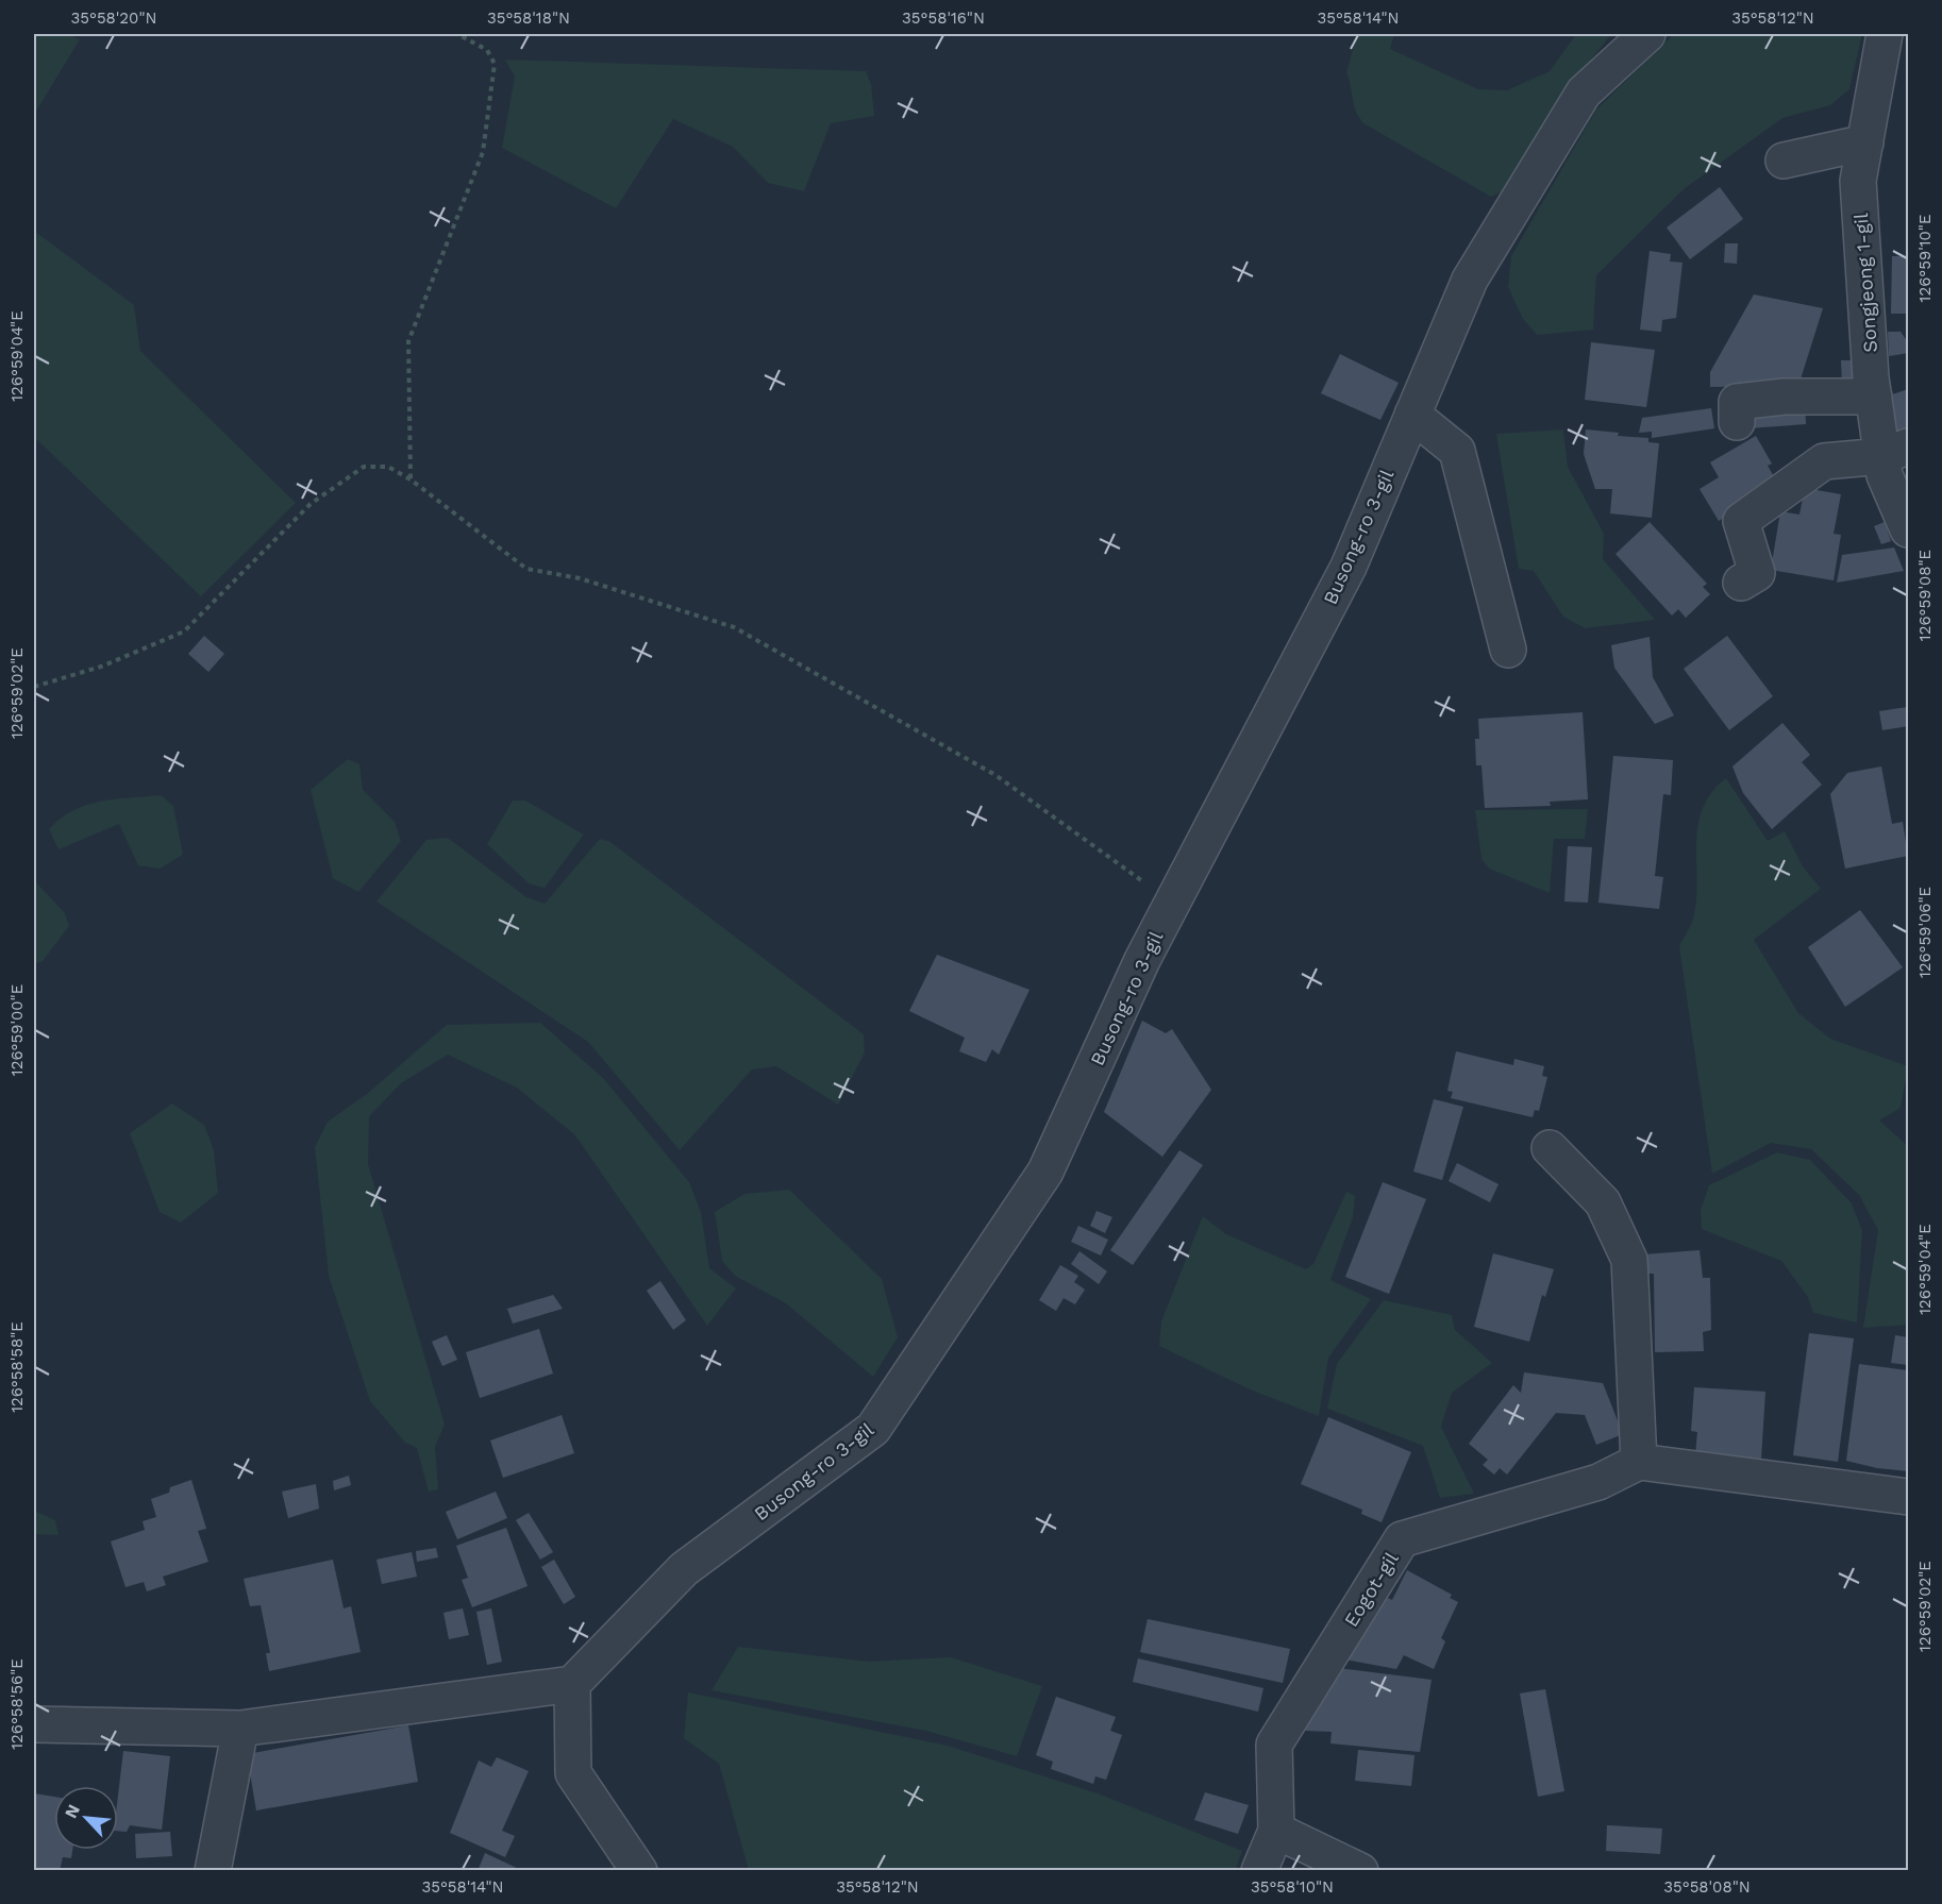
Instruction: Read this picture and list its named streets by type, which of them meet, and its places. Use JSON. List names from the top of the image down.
{
  "streets": {
    "street": ["Songjeong 1-gil", "Busong-ro 3-gil", "Eogot-gil"]
  },
  "north": "top left",
  "coordinates": [
    "35°58'20\"N",
    "35°58'18\"N",
    "35°58'16\"N",
    "35°58'14\"N",
    "35°58'12\"N",
    "126°59'10\"E",
    "126°59'04\"E",
    "126°59'08\"E",
    "126°59'02\"E",
    "126°59'06\"E",
    "126°59'00\"E",
    "126°58'58\"E",
    "126°58'56\"E",
    "35°58'10\"N",
    "35°58'08\"N"
  ]
}
